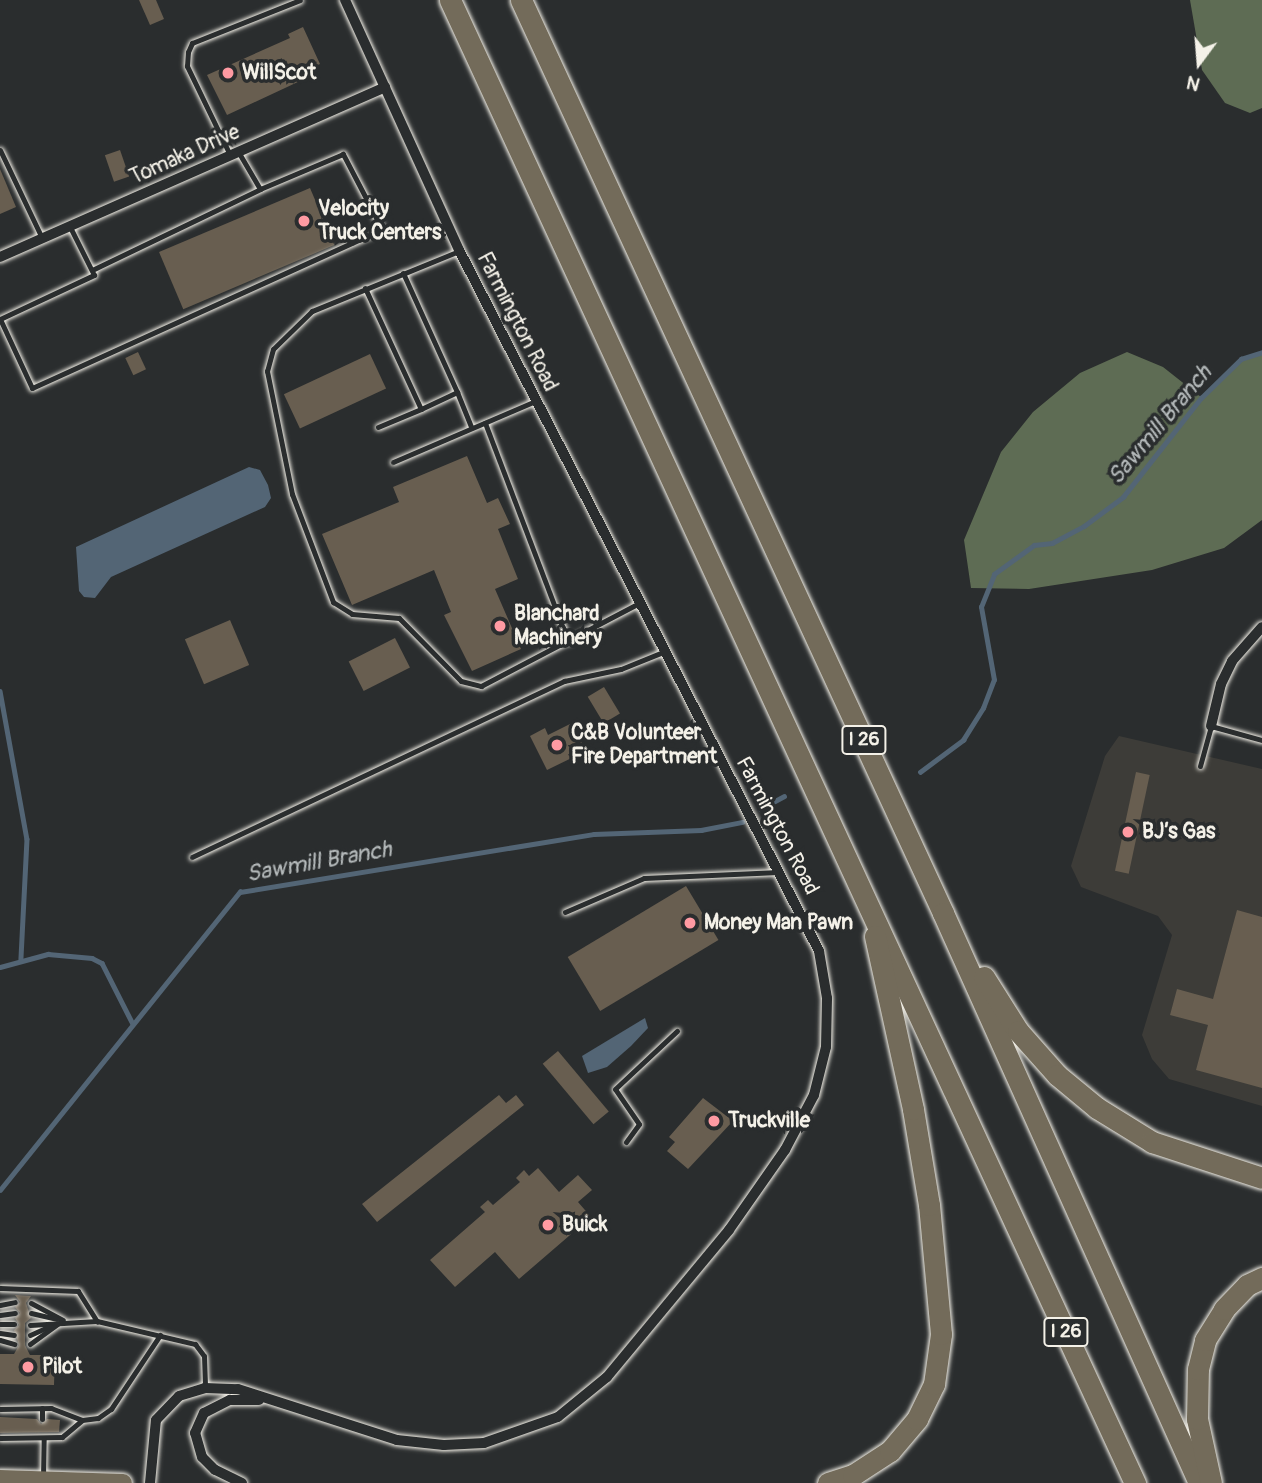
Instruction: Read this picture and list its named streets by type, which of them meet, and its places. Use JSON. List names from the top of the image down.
{
  "streets": {
    "highway": ["I 26"],
    "street": ["Tomaka Drive", "Farmington Road"]
  },
  "crossings": [
    ["Tomaka Drive", "Farmington Road"]
  ],
  "water": ["Sawmill Branch"],
  "places": [
    "WillScot",
    "Velocity Truck Centers",
    "Blanchard Machinery",
    "C&B Volunteer Fire Department",
    "BJ’s Gas",
    "Money Man Pawn",
    "Truckville",
    "Buick",
    "Pilot"
  ],
  "north": "bottom"
}
